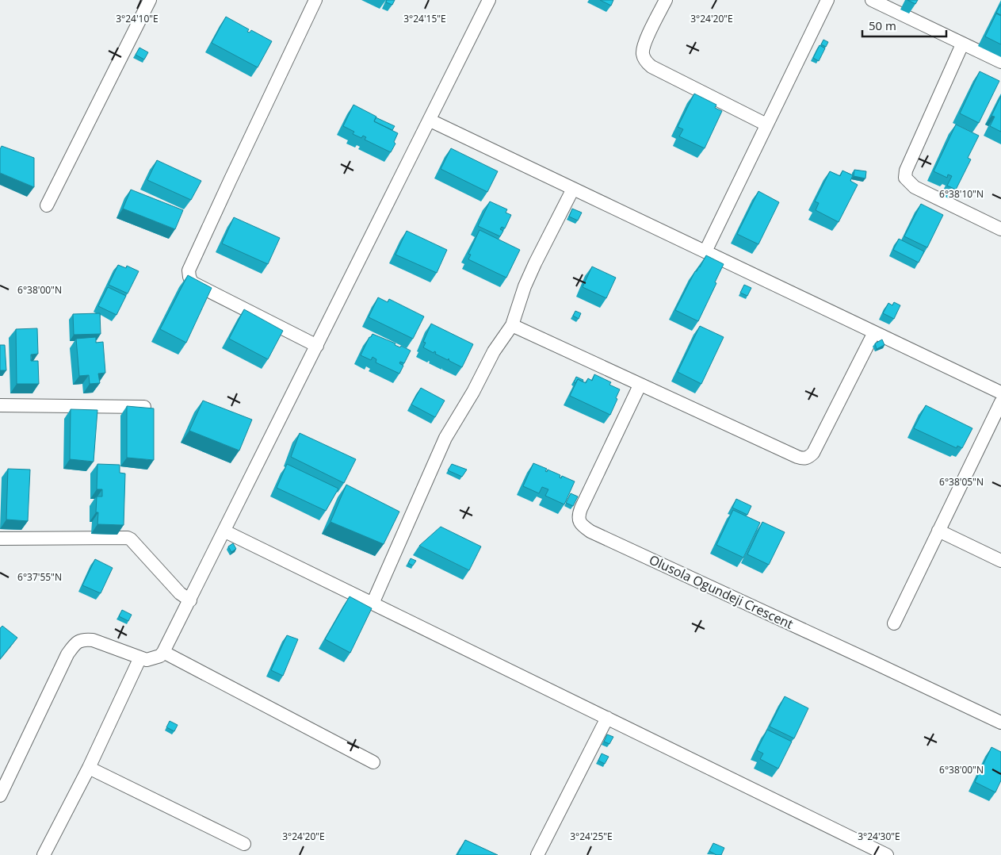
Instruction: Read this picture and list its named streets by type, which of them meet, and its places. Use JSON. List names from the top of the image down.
{
  "streets": {
    "street": ["Olusola Ogundeji Crescent"]
  },
  "scale_bar": "50 m",
  "coordinates": [
    "3°24'10\"E",
    "3°24'15\"E",
    "3°24'20\"E",
    "6°38'10\"N",
    "6°38'00\"N",
    "6°38'05\"N",
    "6°37'55\"N",
    "3°24'25\"E",
    "3°24'30\"E"
  ]
}
